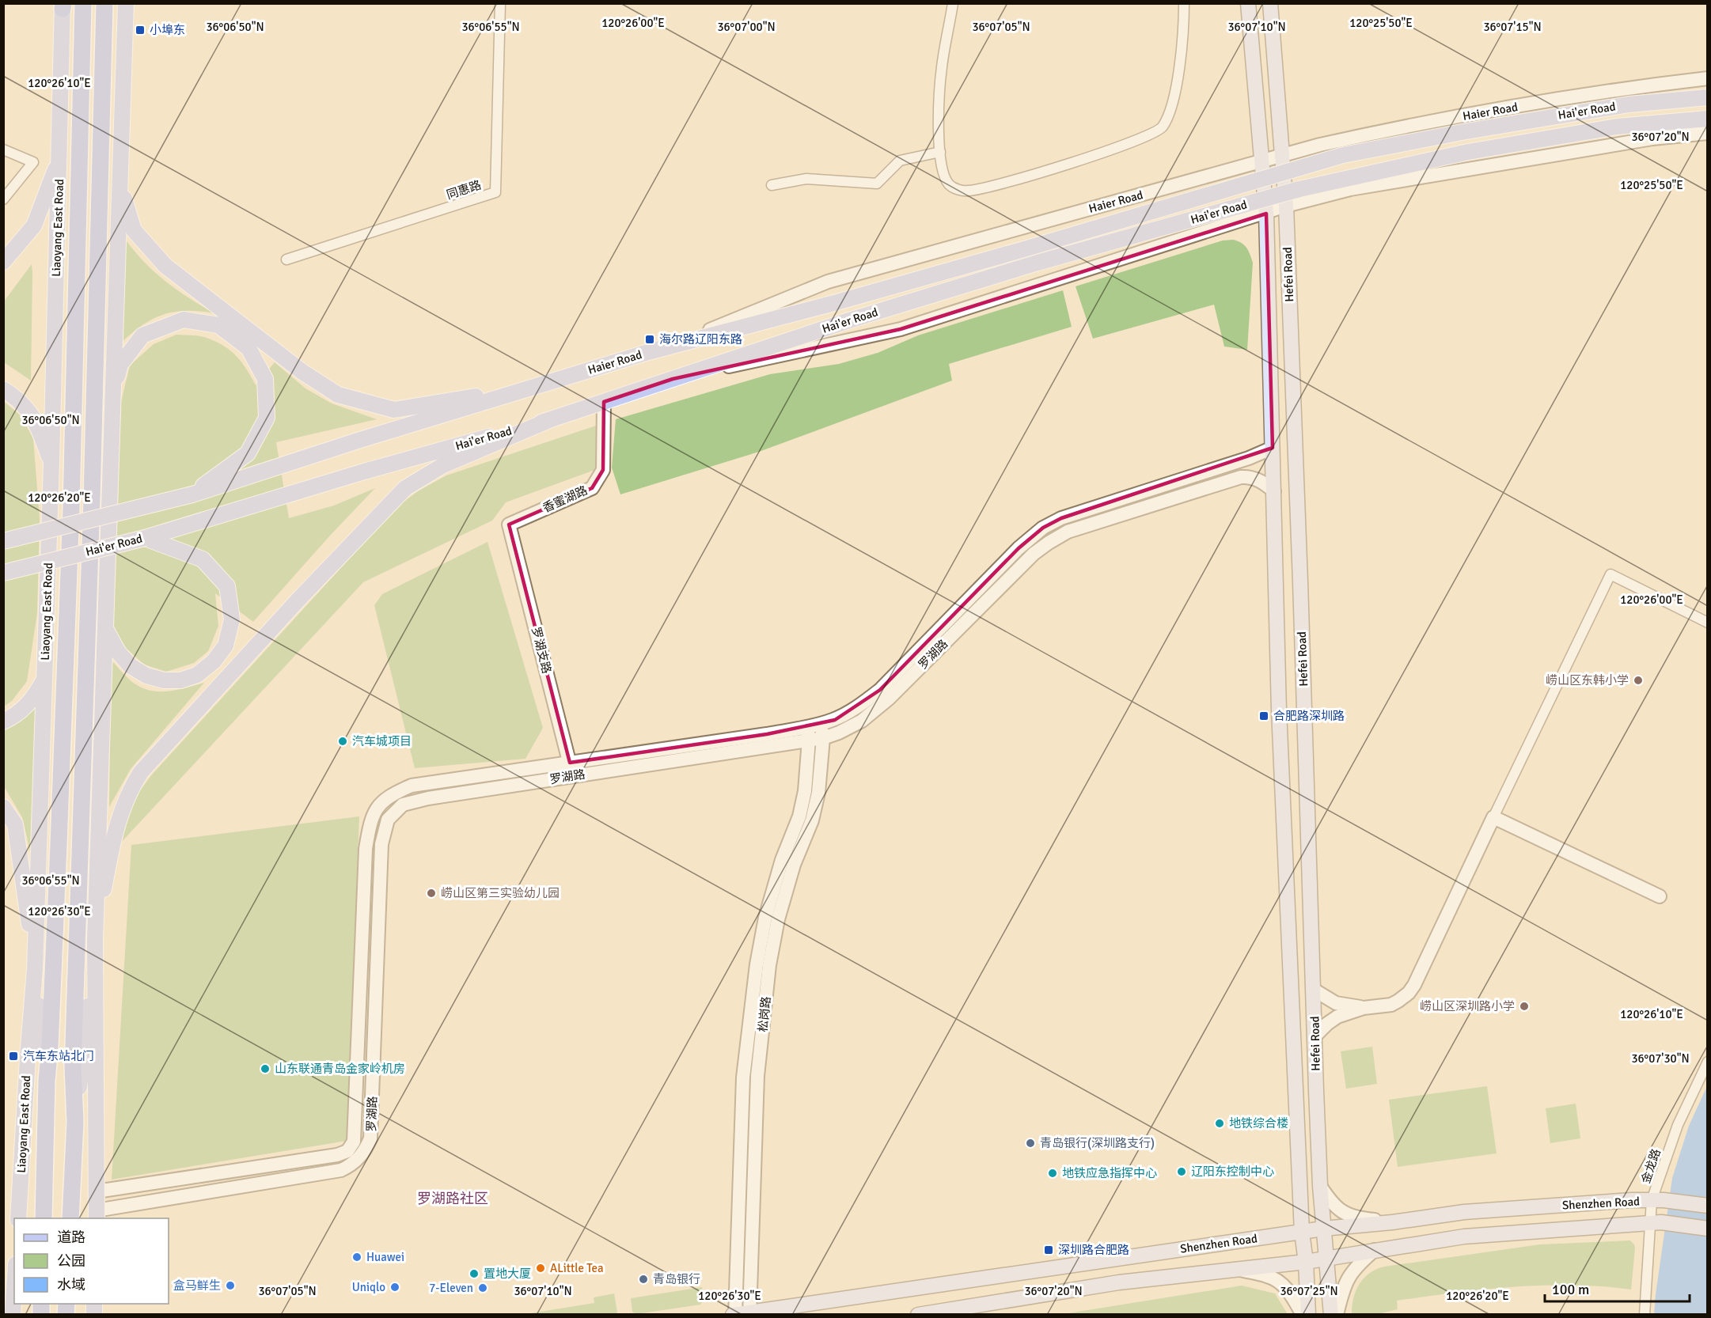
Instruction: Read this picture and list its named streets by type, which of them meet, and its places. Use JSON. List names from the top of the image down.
{
  "streets": {
    "highway": ["Liaoyang East Road"],
    "main road": [
      "Hai'er Road",
      "Haier Road",
      "Hefei Road",
      "Shenzhen Road"
    ],
    "street": [
      "同惠路",
      "香蜜湖路",
      "罗湖支路",
      "罗湖路",
      "松岗路",
      "金龙路"
    ]
  },
  "crossings": [
    ["Hai'er Road", "Haier Road"],
    ["Hai'er Road", "香蜜湖路"],
    ["Haier Road", "Hefei Road"],
    ["Hefei Road", "罗湖路"],
    ["Hefei Road", "Shenzhen Road"],
    ["香蜜湖路", "罗湖支路"],
    ["罗湖支路", "罗湖路"],
    ["罗湖路", "松岗路"],
    ["松岗路", "Shenzhen Road"],
    ["金龙路", "Shenzhen Road"]
  ],
  "districts": ["罗湖路社区"],
  "places": {
    "transit": [
      "小埠东",
      "海尔路辽阳东路",
      "合肥路深圳路",
      "汽车东站北门",
      "深圳路合肥路"
    ],
    "other": [
      "崂山区东韩小学",
      "汽车城项目",
      "崂山区第三实验幼儿园",
      "崂山区深圳路小学",
      "山东联通青岛金家岭机房",
      "地铁综合楼",
      "青岛银行(深圳路支行)",
      "辽阳东控制中心",
      "地铁应急指挥中心",
      "Huawei",
      "ALittle Tea",
      "置地大厦",
      "青岛银行",
      "盒马鲜生",
      "Uniqlo",
      "7-Eleven"
    ]
  },
  "legend": ["道路", "公园", "水域"],
  "scale_bar": "100 m",
  "coordinates": [
    "120°26'00\"E",
    "120°25'50\"E",
    "36°06'50\"N",
    "36°06'55\"N",
    "36°07'00\"N",
    "36°07'05\"N",
    "36°07'10\"N",
    "36°07'15\"N",
    "120°26'10\"E",
    "36°07'20\"N",
    "120°26'20\"E",
    "120°26'30\"E",
    "36°07'30\"N",
    "36°07'25\"N"
  ]
}
